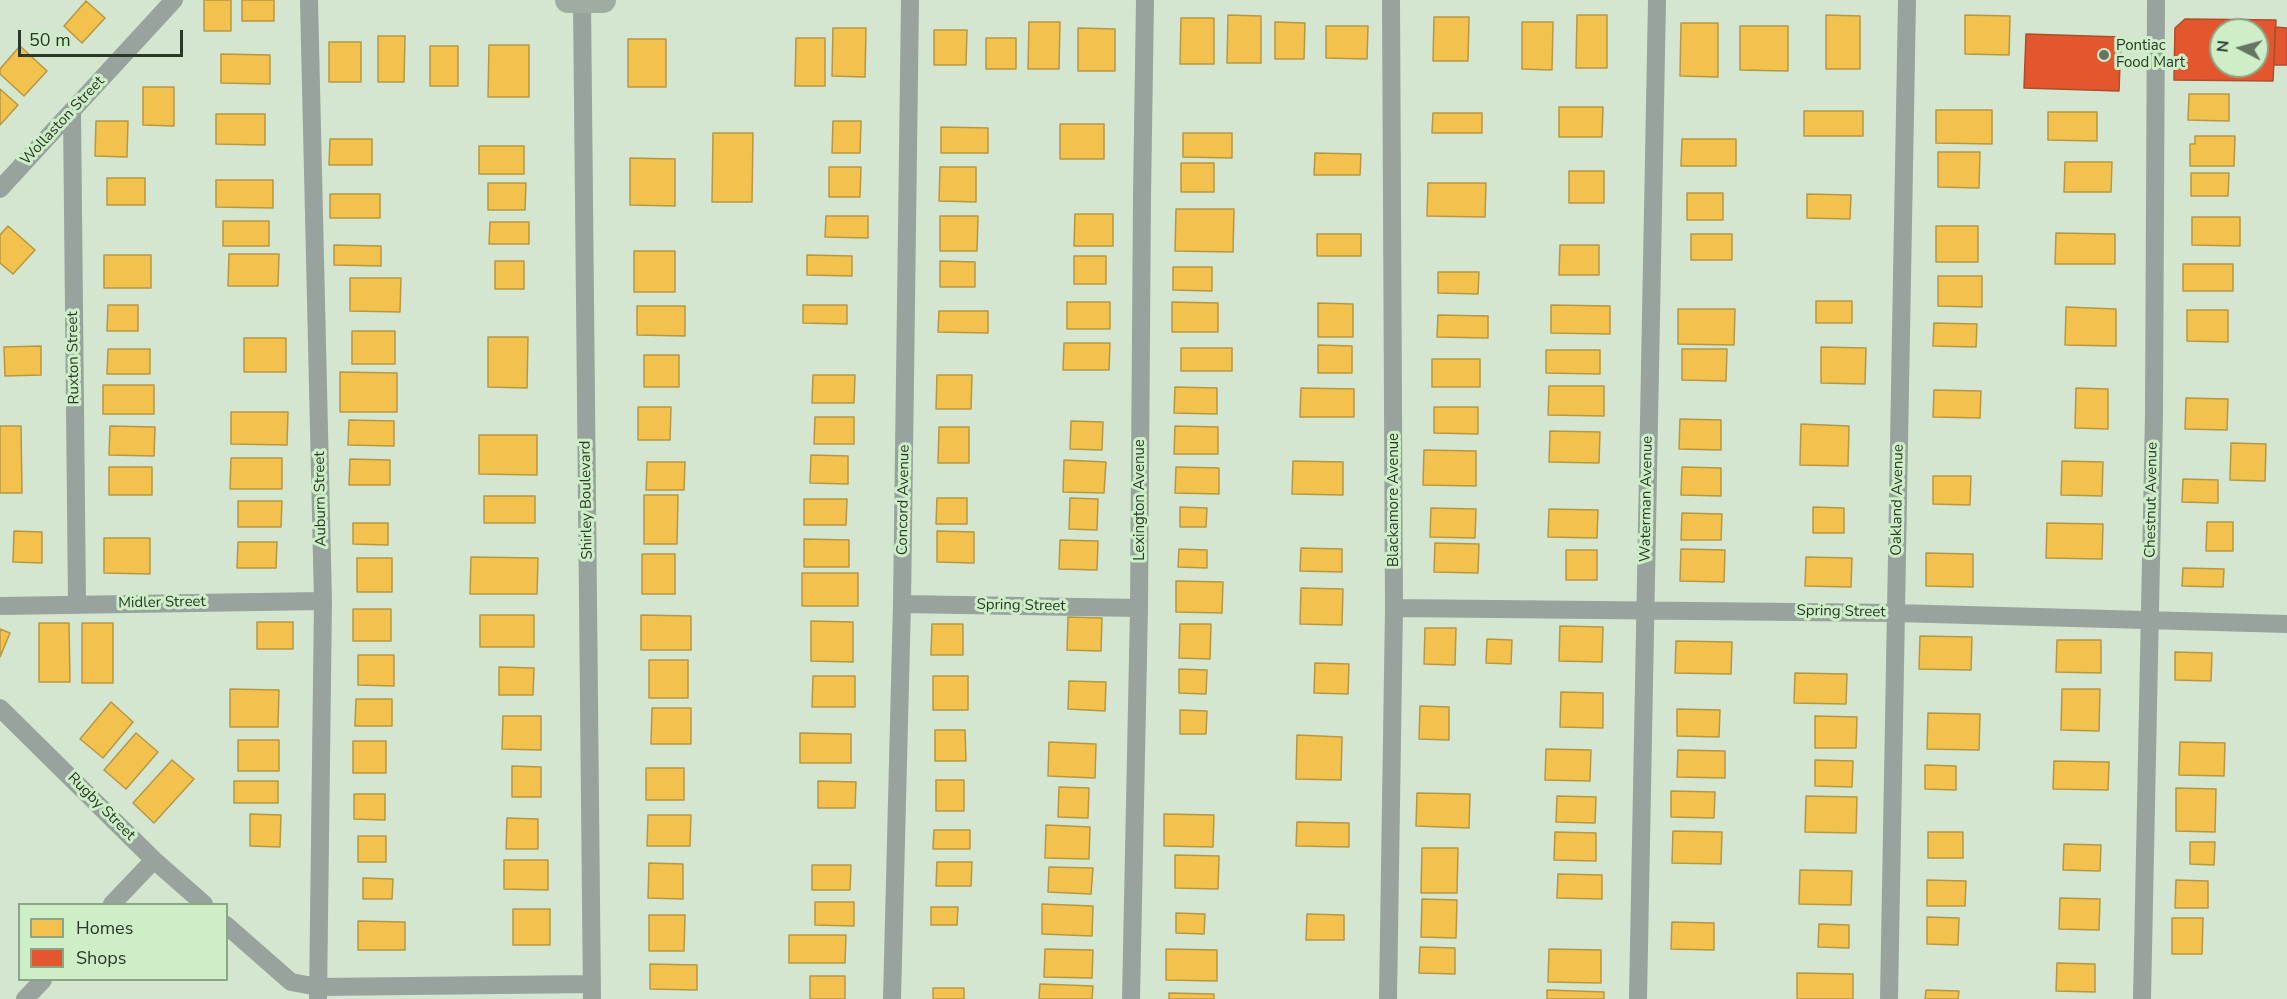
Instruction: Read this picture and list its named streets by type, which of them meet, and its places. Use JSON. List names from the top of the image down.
{
  "streets": {
    "street": [
      "Wollaston Street",
      "Ruxton Street",
      "Auburn Street",
      "Waterman Avenue",
      "Shirley Boulevard",
      "Concord Avenue",
      "Lexington Avenue",
      "Blackamore Avenue",
      "Oakland Avenue",
      "Chestnut Avenue",
      "Midler Street",
      "Spring Street",
      "Rugby Street"
    ]
  },
  "crossings": [
    ["Wollaston Street", "Ruxton Street"],
    ["Ruxton Street", "Midler Street"],
    ["Auburn Street", "Midler Street"],
    ["Waterman Avenue", "Spring Street"],
    ["Concord Avenue", "Spring Street"],
    ["Lexington Avenue", "Spring Street"],
    ["Blackamore Avenue", "Spring Street"],
    ["Oakland Avenue", "Spring Street"],
    ["Chestnut Avenue", "Spring Street"]
  ],
  "places": ["Pontiac Food Mart"],
  "legend": ["Homes", "Shops"],
  "scale_bar": "50 m",
  "north": "left"
}
